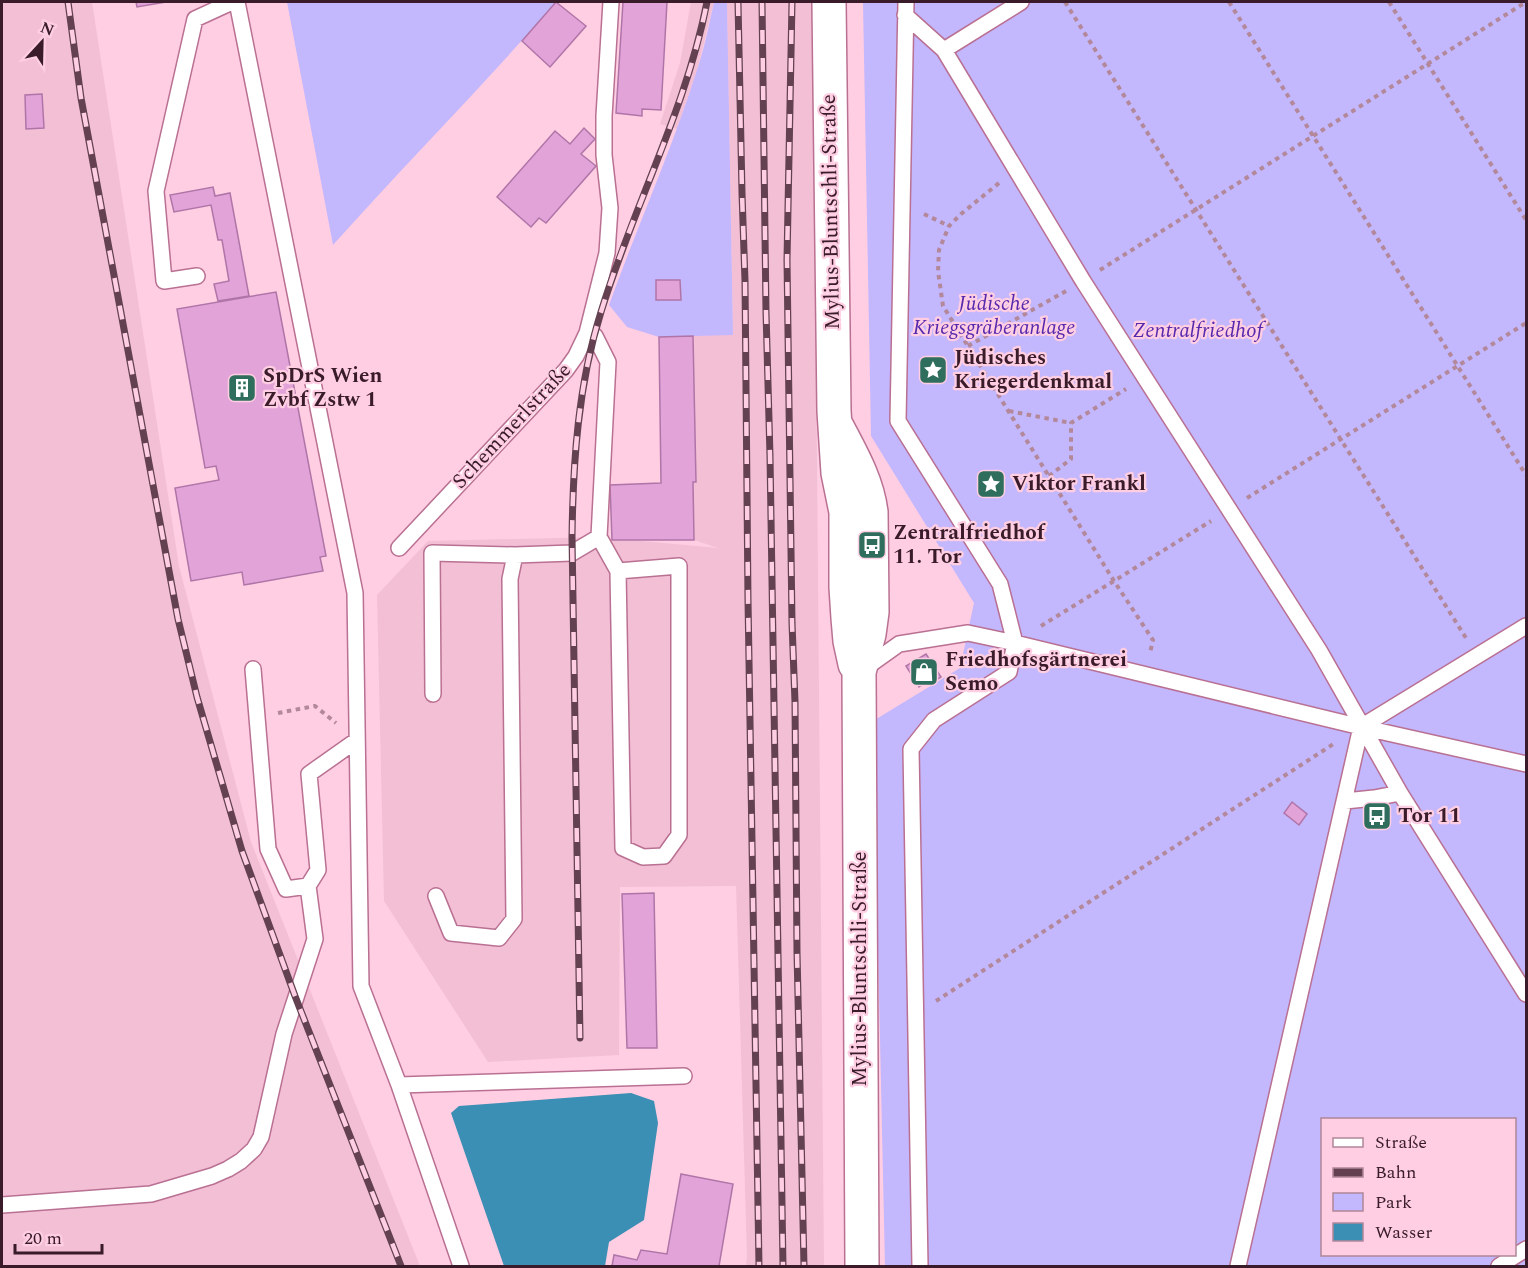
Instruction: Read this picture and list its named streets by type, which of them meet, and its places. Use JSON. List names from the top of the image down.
{
  "streets": {
    "street": ["Mylius-Bluntschli-Straße"],
    "lane": ["Schemmerlstraße"]
  },
  "parks": ["Jüdische Kriegsgräberanlage", "Zentralfriedhof"],
  "places": {
    "place": ["Jüdisches Kriegerdenkmal", "Viktor Frankl"],
    "building": ["SpDrS Wien Zvbf Zstw 1"],
    "bus stop": ["Zentralfriedhof 11. Tor", "Tor 11"],
    "shop": ["Friedhofsgärtnerei Semo"]
  },
  "legend": [
    "Straße",
    "Bahn",
    "Park",
    "Wasser"
  ],
  "scale_bar": "20 m",
  "north": "top"
}
